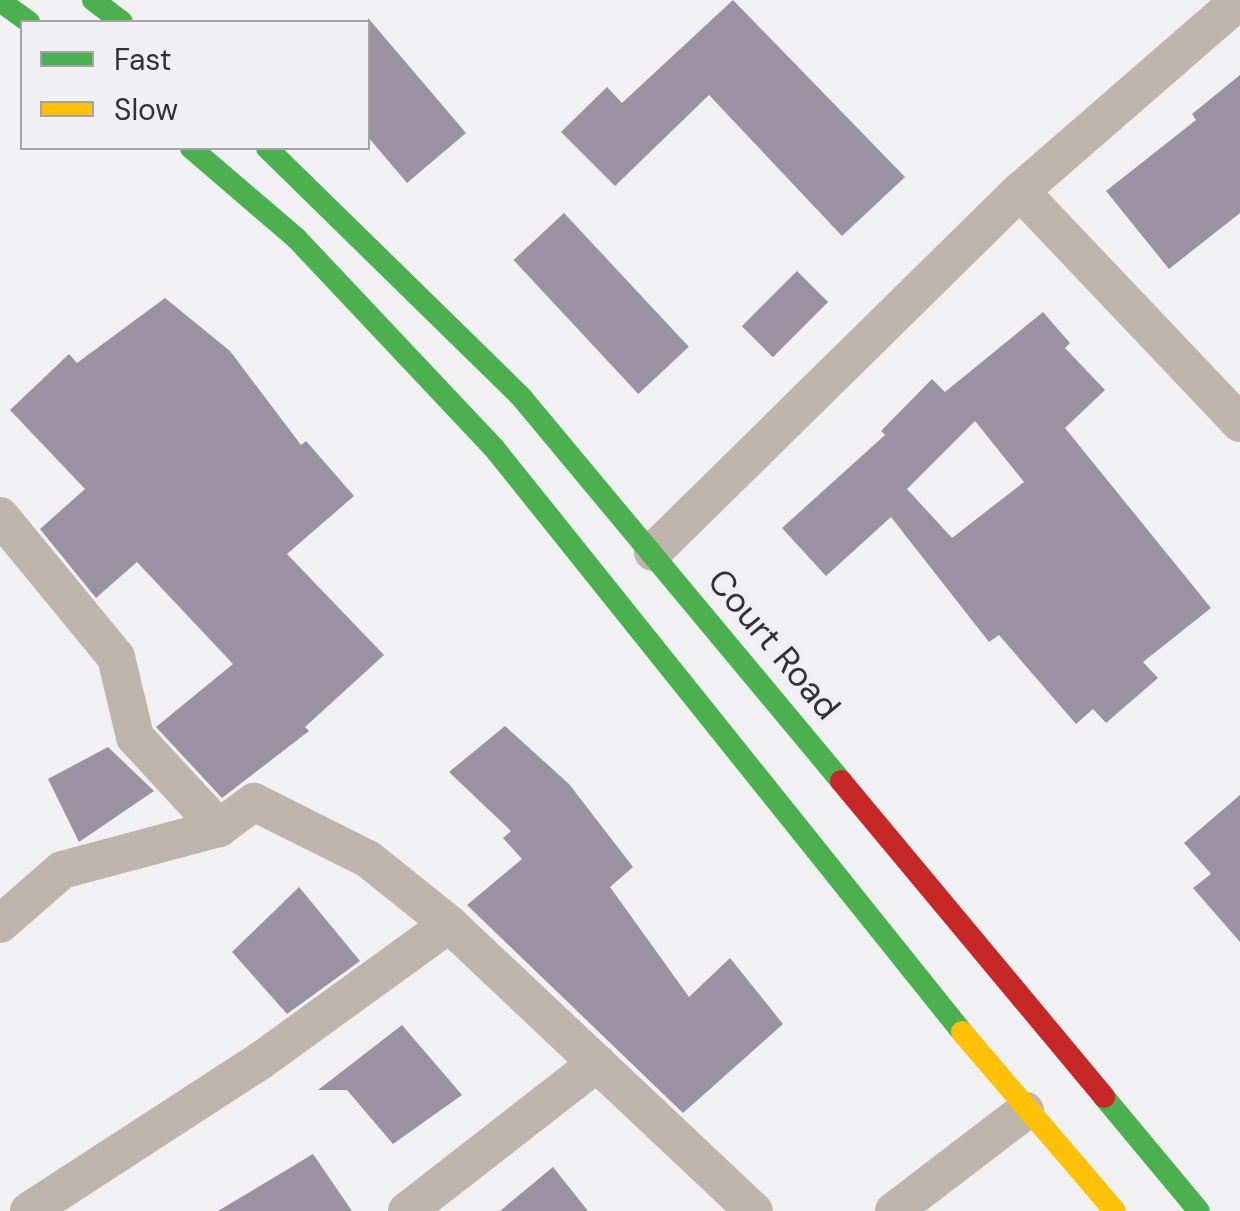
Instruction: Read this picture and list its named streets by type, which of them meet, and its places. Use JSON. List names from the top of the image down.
{
  "streets": {
    "main road": ["Court Road"]
  },
  "legend": ["Fast", "Slow"]
}
